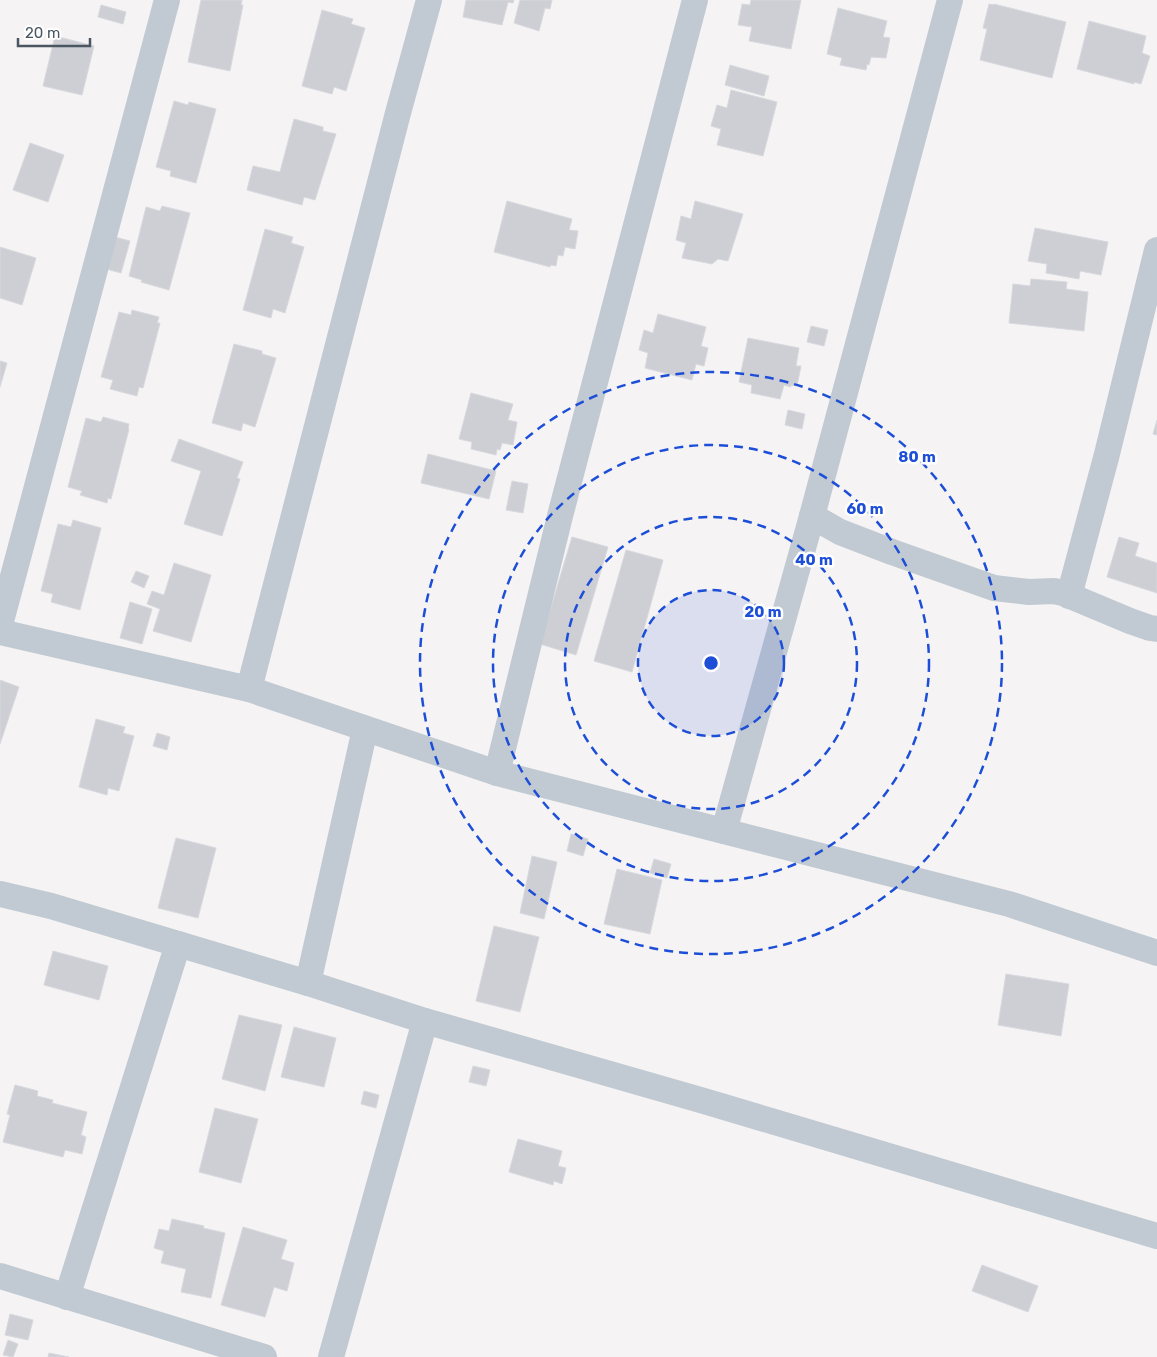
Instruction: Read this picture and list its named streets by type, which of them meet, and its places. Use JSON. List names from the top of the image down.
{
  "scale_bar": "20 m",
  "rings": [
    "80 m",
    "60 m",
    "40 m",
    "20 m"
  ]
}
